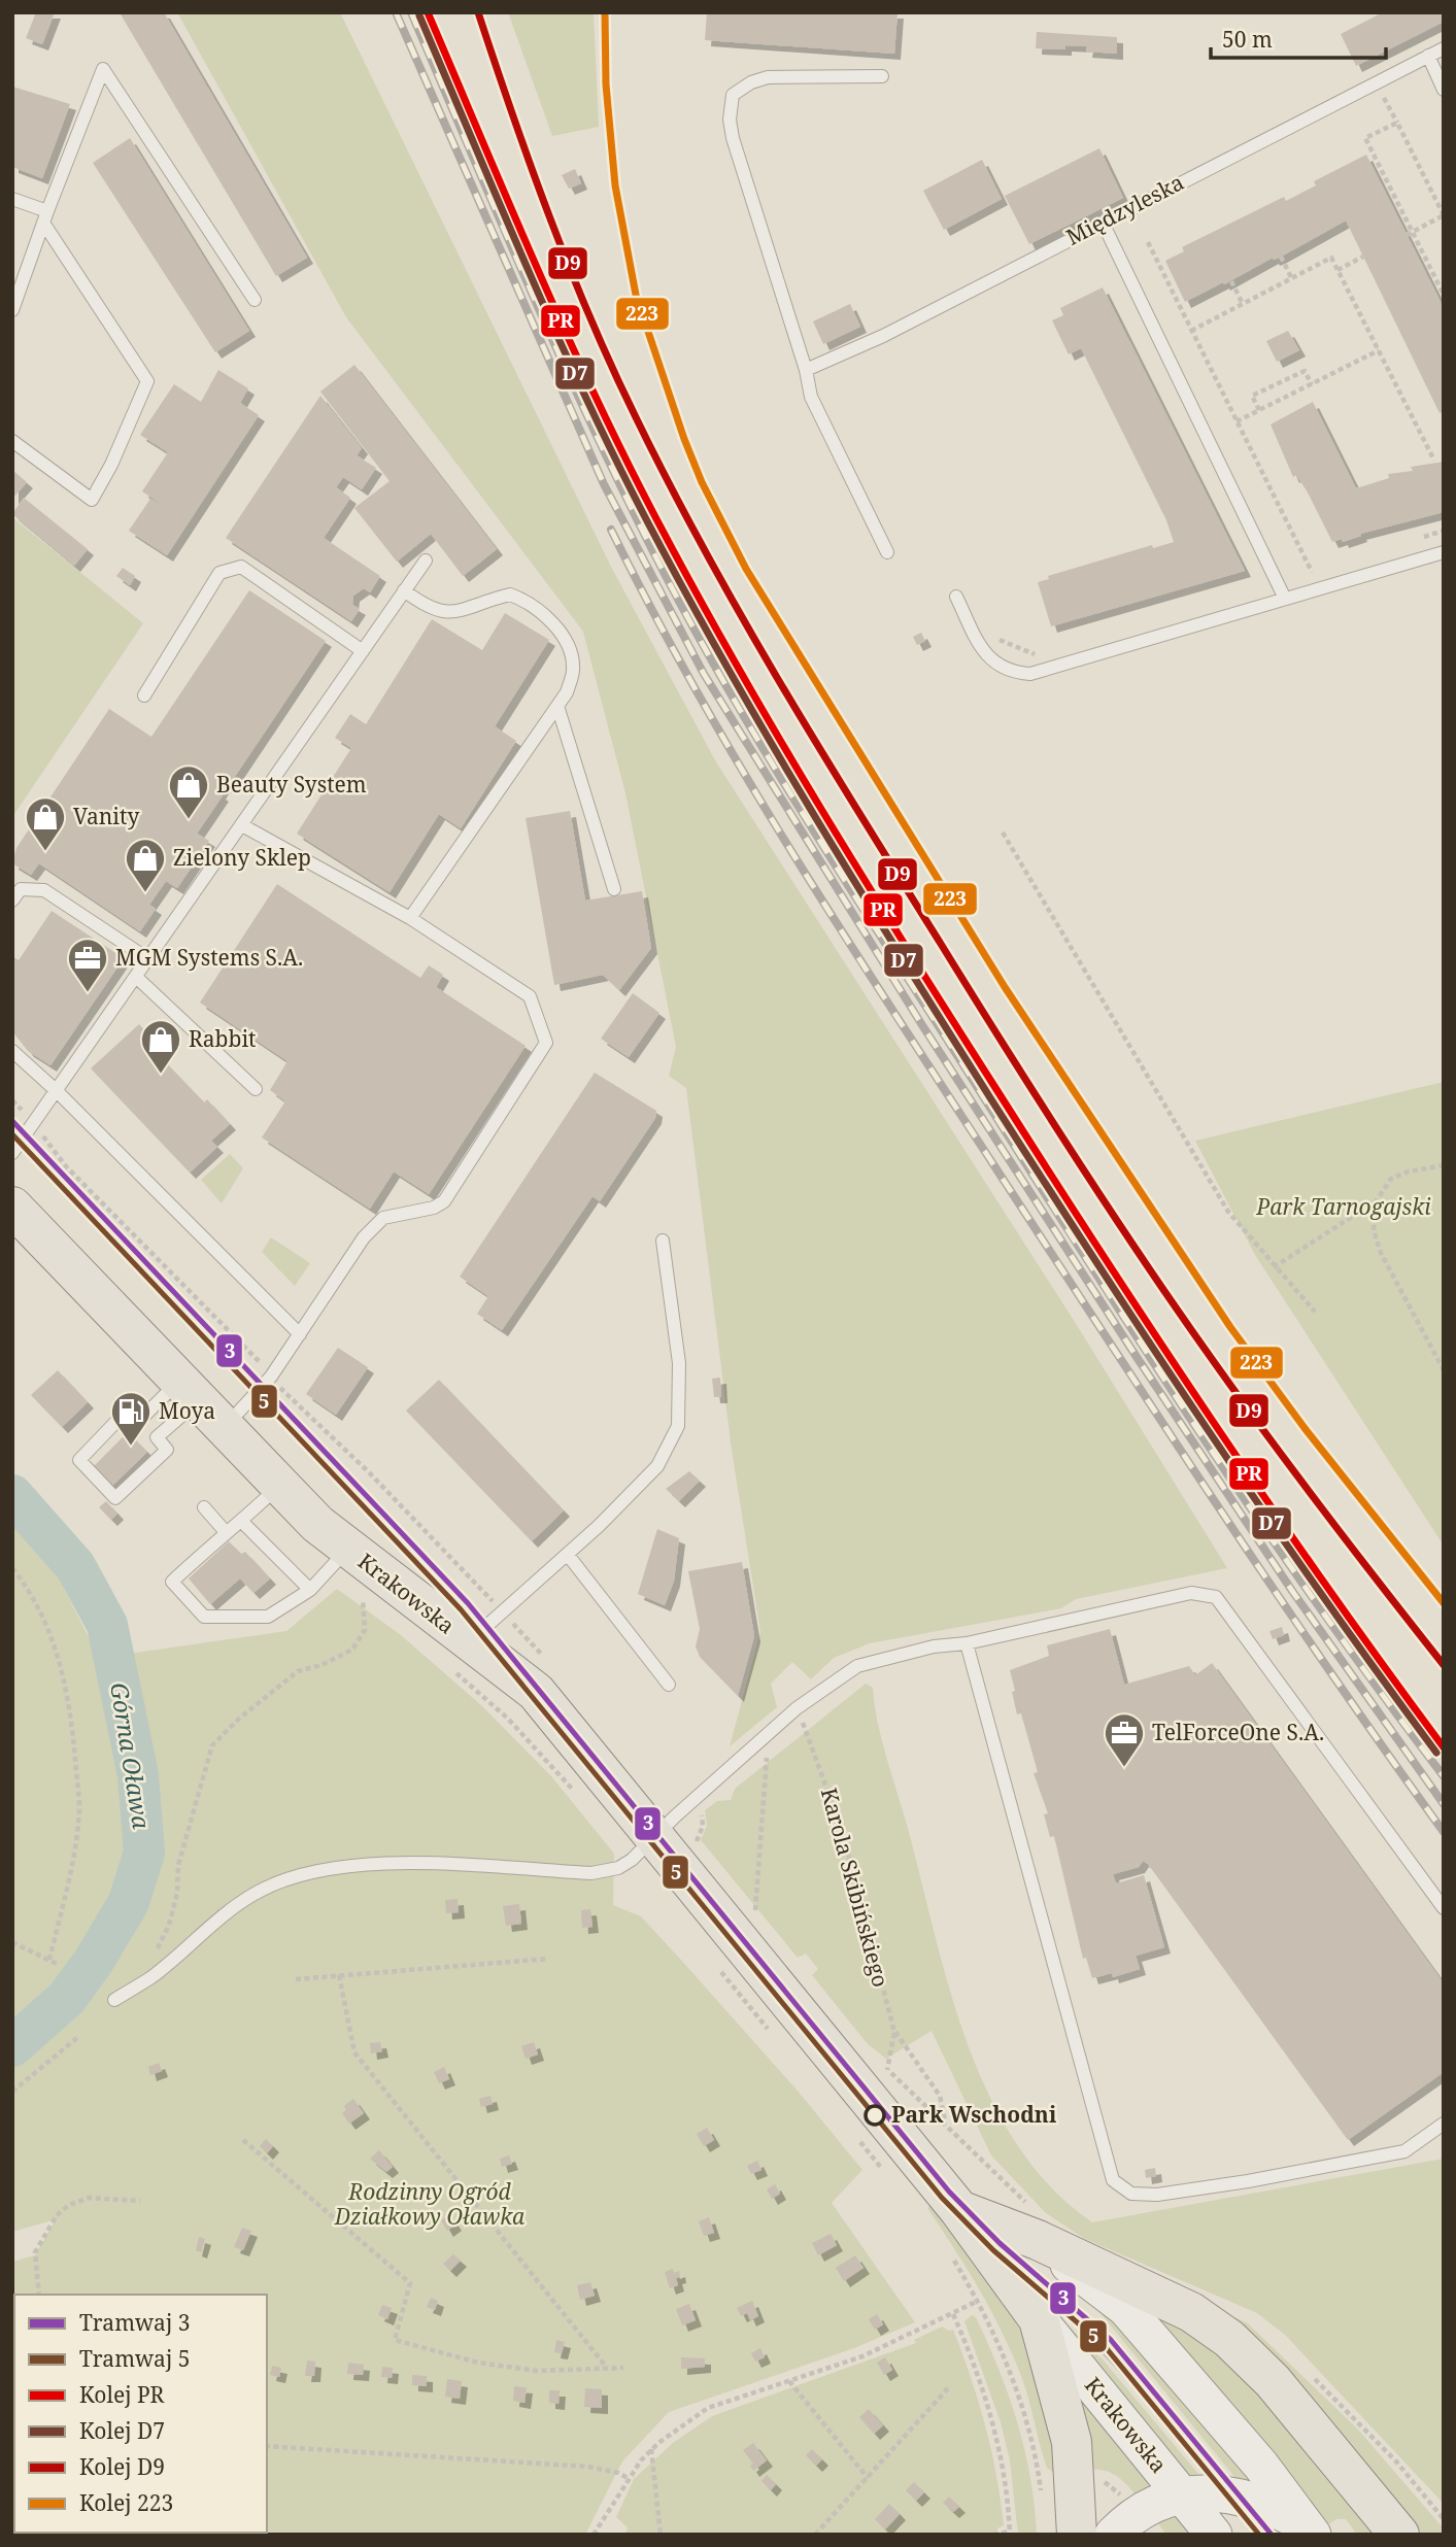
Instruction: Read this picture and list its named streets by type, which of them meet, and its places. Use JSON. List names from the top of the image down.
{
  "streets": {
    "main road": ["Krakowska"],
    "lane": ["Międzyleska"],
    "path": ["Karola Skibińskiego"]
  },
  "water": ["Górna Oława"],
  "parks": ["Park Tarnogajski", "Rodzinny Ogród Działkowy Oławka"],
  "places": {
    "shop": [
      "Beauty System",
      "Vanity",
      "Zielony Sklep",
      "Rabbit"
    ],
    "office": ["MGM Systems S.A.", "TelForceOne S.A."],
    "fuel station": ["Moya"],
    "other": ["Park Wschodni"]
  },
  "lines": [
    "rail line PR",
    "rail line D9",
    "rail line 223",
    "rail line D7",
    "tram line 3",
    "tram line 5"
  ],
  "legend": [
    "Tramwaj 3",
    "Tramwaj 5",
    "Kolej PR",
    "Kolej D7",
    "Kolej D9",
    "Kolej 223"
  ],
  "scale_bar": "50 m"
}
